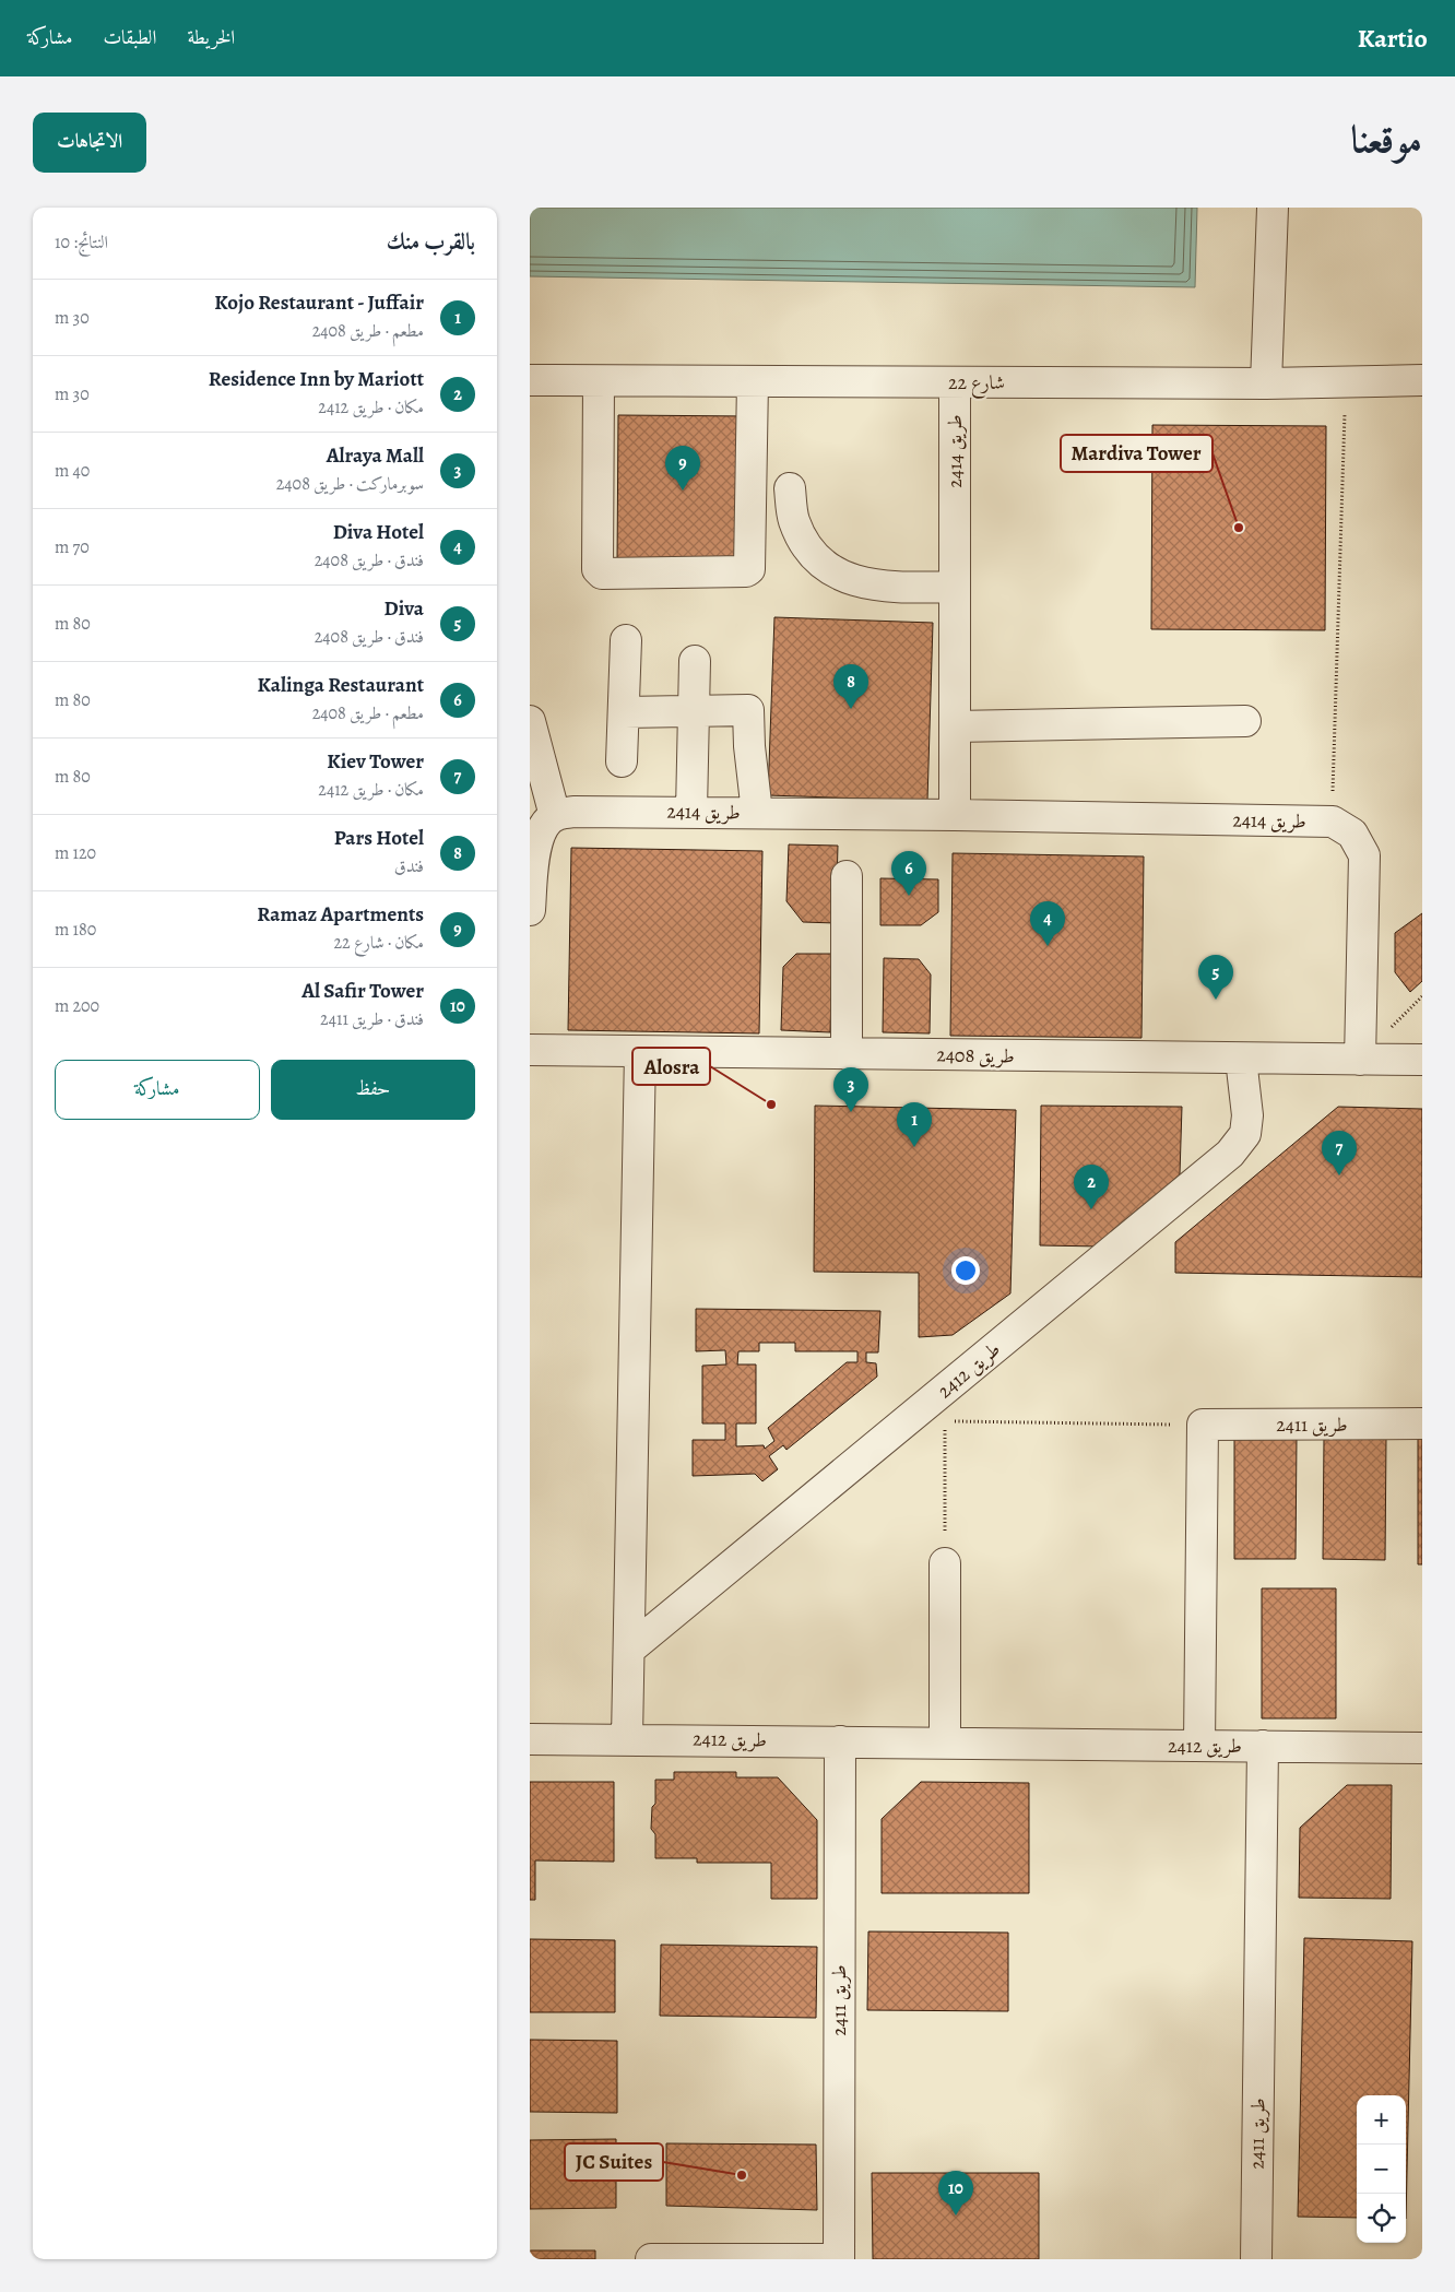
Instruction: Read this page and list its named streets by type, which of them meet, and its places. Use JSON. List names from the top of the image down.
{
  "streets": {
    "street": [
      "شارع 22",
      "طريق 2414",
      "طريق 2408",
      "طريق 2412",
      "طريق 2411"
    ]
  },
  "crossings": [
    ["شارع 22", "طريق 2414"],
    ["طريق 2414", "طريق 2408"],
    ["طريق 2408", "طريق 2412"],
    ["طريق 2412", "طريق 2411"]
  ],
  "places": ["Mardiva Tower", "Alosra", "JC Suites"],
  "page": {
    "header": "Kartio",
    "nav": ["الخريطة", "الطبقات", "مشاركة"],
    "title": "موقعنا",
    "buttons": [
      "الاتجاهات",
      ["حفظ", "مشاركة"]
    ],
    "heading": ["بالقرب منك", "النتائج: 10"],
    "list": [
      {
        "mark": "1",
        "name": "Kojo Restaurant - Juffair",
        "note": "مطعم · طريق 2408",
        "value": "30 m"
      },
      {
        "mark": "2",
        "name": "Residence Inn by Mariott",
        "note": "مكان · طريق 2412",
        "value": "30 m"
      },
      {
        "mark": "3",
        "name": "Alraya Mall",
        "note": "سوبرماركت · طريق 2408",
        "value": "40 m"
      },
      {
        "mark": "4",
        "name": "Diva Hotel",
        "note": "فندق · طريق 2408",
        "value": "70 m"
      },
      {
        "mark": "5",
        "name": "Diva",
        "note": "فندق · طريق 2408",
        "value": "80 m"
      },
      {
        "mark": "6",
        "name": "Kalinga Restaurant",
        "note": "مطعم · طريق 2408",
        "value": "80 m"
      },
      {
        "mark": "7",
        "name": "Kiev Tower",
        "note": "مكان · طريق 2412",
        "value": "80 m"
      },
      {
        "mark": "8",
        "name": "Pars Hotel",
        "note": "فندق",
        "value": "120 m"
      },
      {
        "mark": "9",
        "name": "Ramaz Apartments",
        "note": "مكان · شارع 22",
        "value": "180 m"
      },
      {
        "mark": "10",
        "name": "Al Safir Tower",
        "note": "فندق · طريق 2411",
        "value": "200 m"
      }
    ],
    "pins": [
      "9",
      "8",
      "6",
      "4",
      "5",
      "3",
      "1",
      "7",
      "2",
      "10"
    ],
    "map_buttons": ["+", "−"]
  }
}
